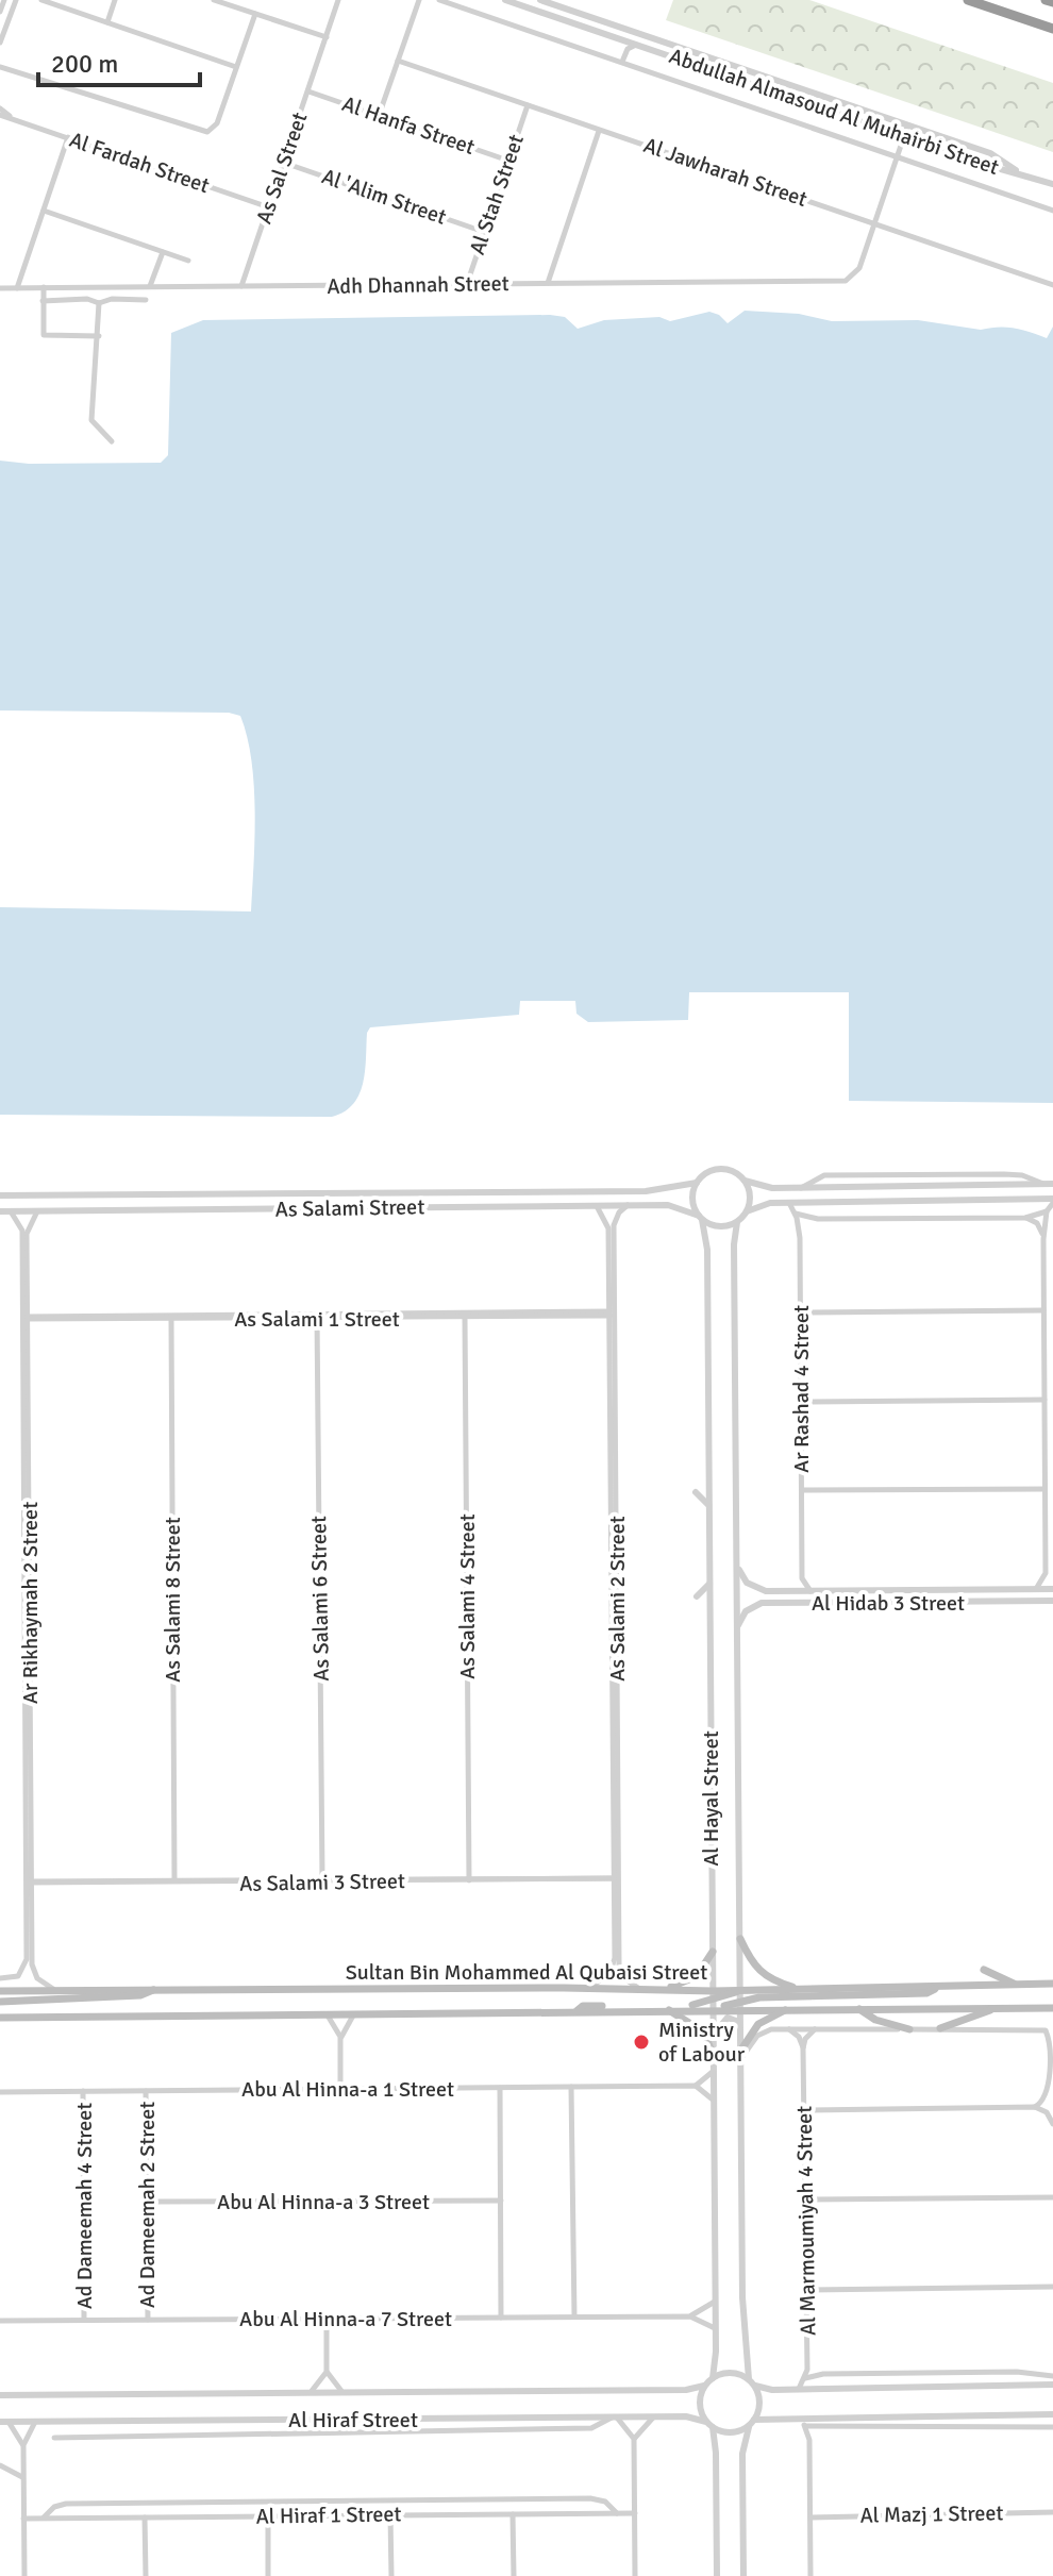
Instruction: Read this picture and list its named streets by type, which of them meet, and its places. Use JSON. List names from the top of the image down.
{
  "streets": {
    "main road": ["Sultan Bin Mohammed Al Qubaisi Street"],
    "street": [
      "Abdullah Almasoud Al Muhairbi Street",
      "Al Hanfa Street",
      "Al Fardah Street",
      "As Sal Street",
      "Al Jawharah Street",
      "Al Stah Street",
      "Al 'Alim Street",
      "Adh Dhannah Street",
      "As Salami Street",
      "As Salami 1 Street",
      "Ar Rashad 4 Street",
      "As Salami 4 Street",
      "As Salami 6 Street",
      "As Salami 2 Street",
      "As Salami 8 Street",
      "Ar Rikhaymah 2 Street",
      "Al Hidab 3 Street",
      "Al Hayal Street",
      "As Salami 3 Street",
      "Abu Al Hinna-a 1 Street",
      "Abu Al Hinna-a 3 Street",
      "Ad Dameemah 2 Street",
      "Ad Dameemah 4 Street",
      "Al Marmoumiyah 4 Street",
      "Abu Al Hinna-a 7 Street",
      "Al Hiraf Street",
      "Al Mazj 1 Street",
      "Al Hiraf 1 Street"
    ]
  },
  "crossings": [
    ["Abdullah Almasoud Al Muhairbi Street", "Adh Dhannah Street"],
    ["Al Hanfa Street", "As Sal Street"],
    ["Al Hanfa Street", "Al Stah Street"],
    ["Al Fardah Street", "As Sal Street"],
    ["As Sal Street", "Al 'Alim Street"],
    ["As Sal Street", "Adh Dhannah Street"],
    ["Al Jawharah Street", "Al Stah Street"],
    ["Al Jawharah Street", "Adh Dhannah Street"],
    ["Al Stah Street", "Al 'Alim Street"],
    ["Al Stah Street", "Adh Dhannah Street"],
    ["As Salami Street", "As Salami 2 Street"],
    ["As Salami Street", "Ar Rikhaymah 2 Street"],
    ["As Salami Street", "Al Hayal Street"],
    ["As Salami 1 Street", "As Salami 4 Street"],
    ["As Salami 1 Street", "As Salami 6 Street"],
    ["As Salami 1 Street", "As Salami 2 Street"],
    ["As Salami 1 Street", "As Salami 8 Street"],
    ["As Salami 1 Street", "Ar Rikhaymah 2 Street"],
    ["As Salami 4 Street", "As Salami 3 Street"],
    ["As Salami 6 Street", "As Salami 3 Street"],
    ["As Salami 2 Street", "As Salami 3 Street"],
    ["As Salami 2 Street", "Sultan Bin Mohammed Al Qubaisi Street"],
    ["As Salami 8 Street", "As Salami 3 Street"],
    ["Ar Rikhaymah 2 Street", "As Salami 3 Street"],
    ["Ar Rikhaymah 2 Street", "Sultan Bin Mohammed Al Qubaisi Street"],
    ["Al Hidab 3 Street", "Al Hayal Street"],
    ["Al Hayal Street", "Sultan Bin Mohammed Al Qubaisi Street"],
    ["Al Hayal Street", "Abu Al Hinna-a 7 Street"],
    ["Al Hayal Street", "Al Hiraf Street"],
    ["Abu Al Hinna-a 1 Street", "Ad Dameemah 2 Street"],
    ["Abu Al Hinna-a 1 Street", "Ad Dameemah 4 Street"],
    ["Abu Al Hinna-a 3 Street", "Ad Dameemah 2 Street"],
    ["Ad Dameemah 2 Street", "Abu Al Hinna-a 7 Street"],
    ["Ad Dameemah 4 Street", "Abu Al Hinna-a 7 Street"]
  ],
  "places": ["Ministry of Labour"],
  "scale_bar": "200 m"
}
